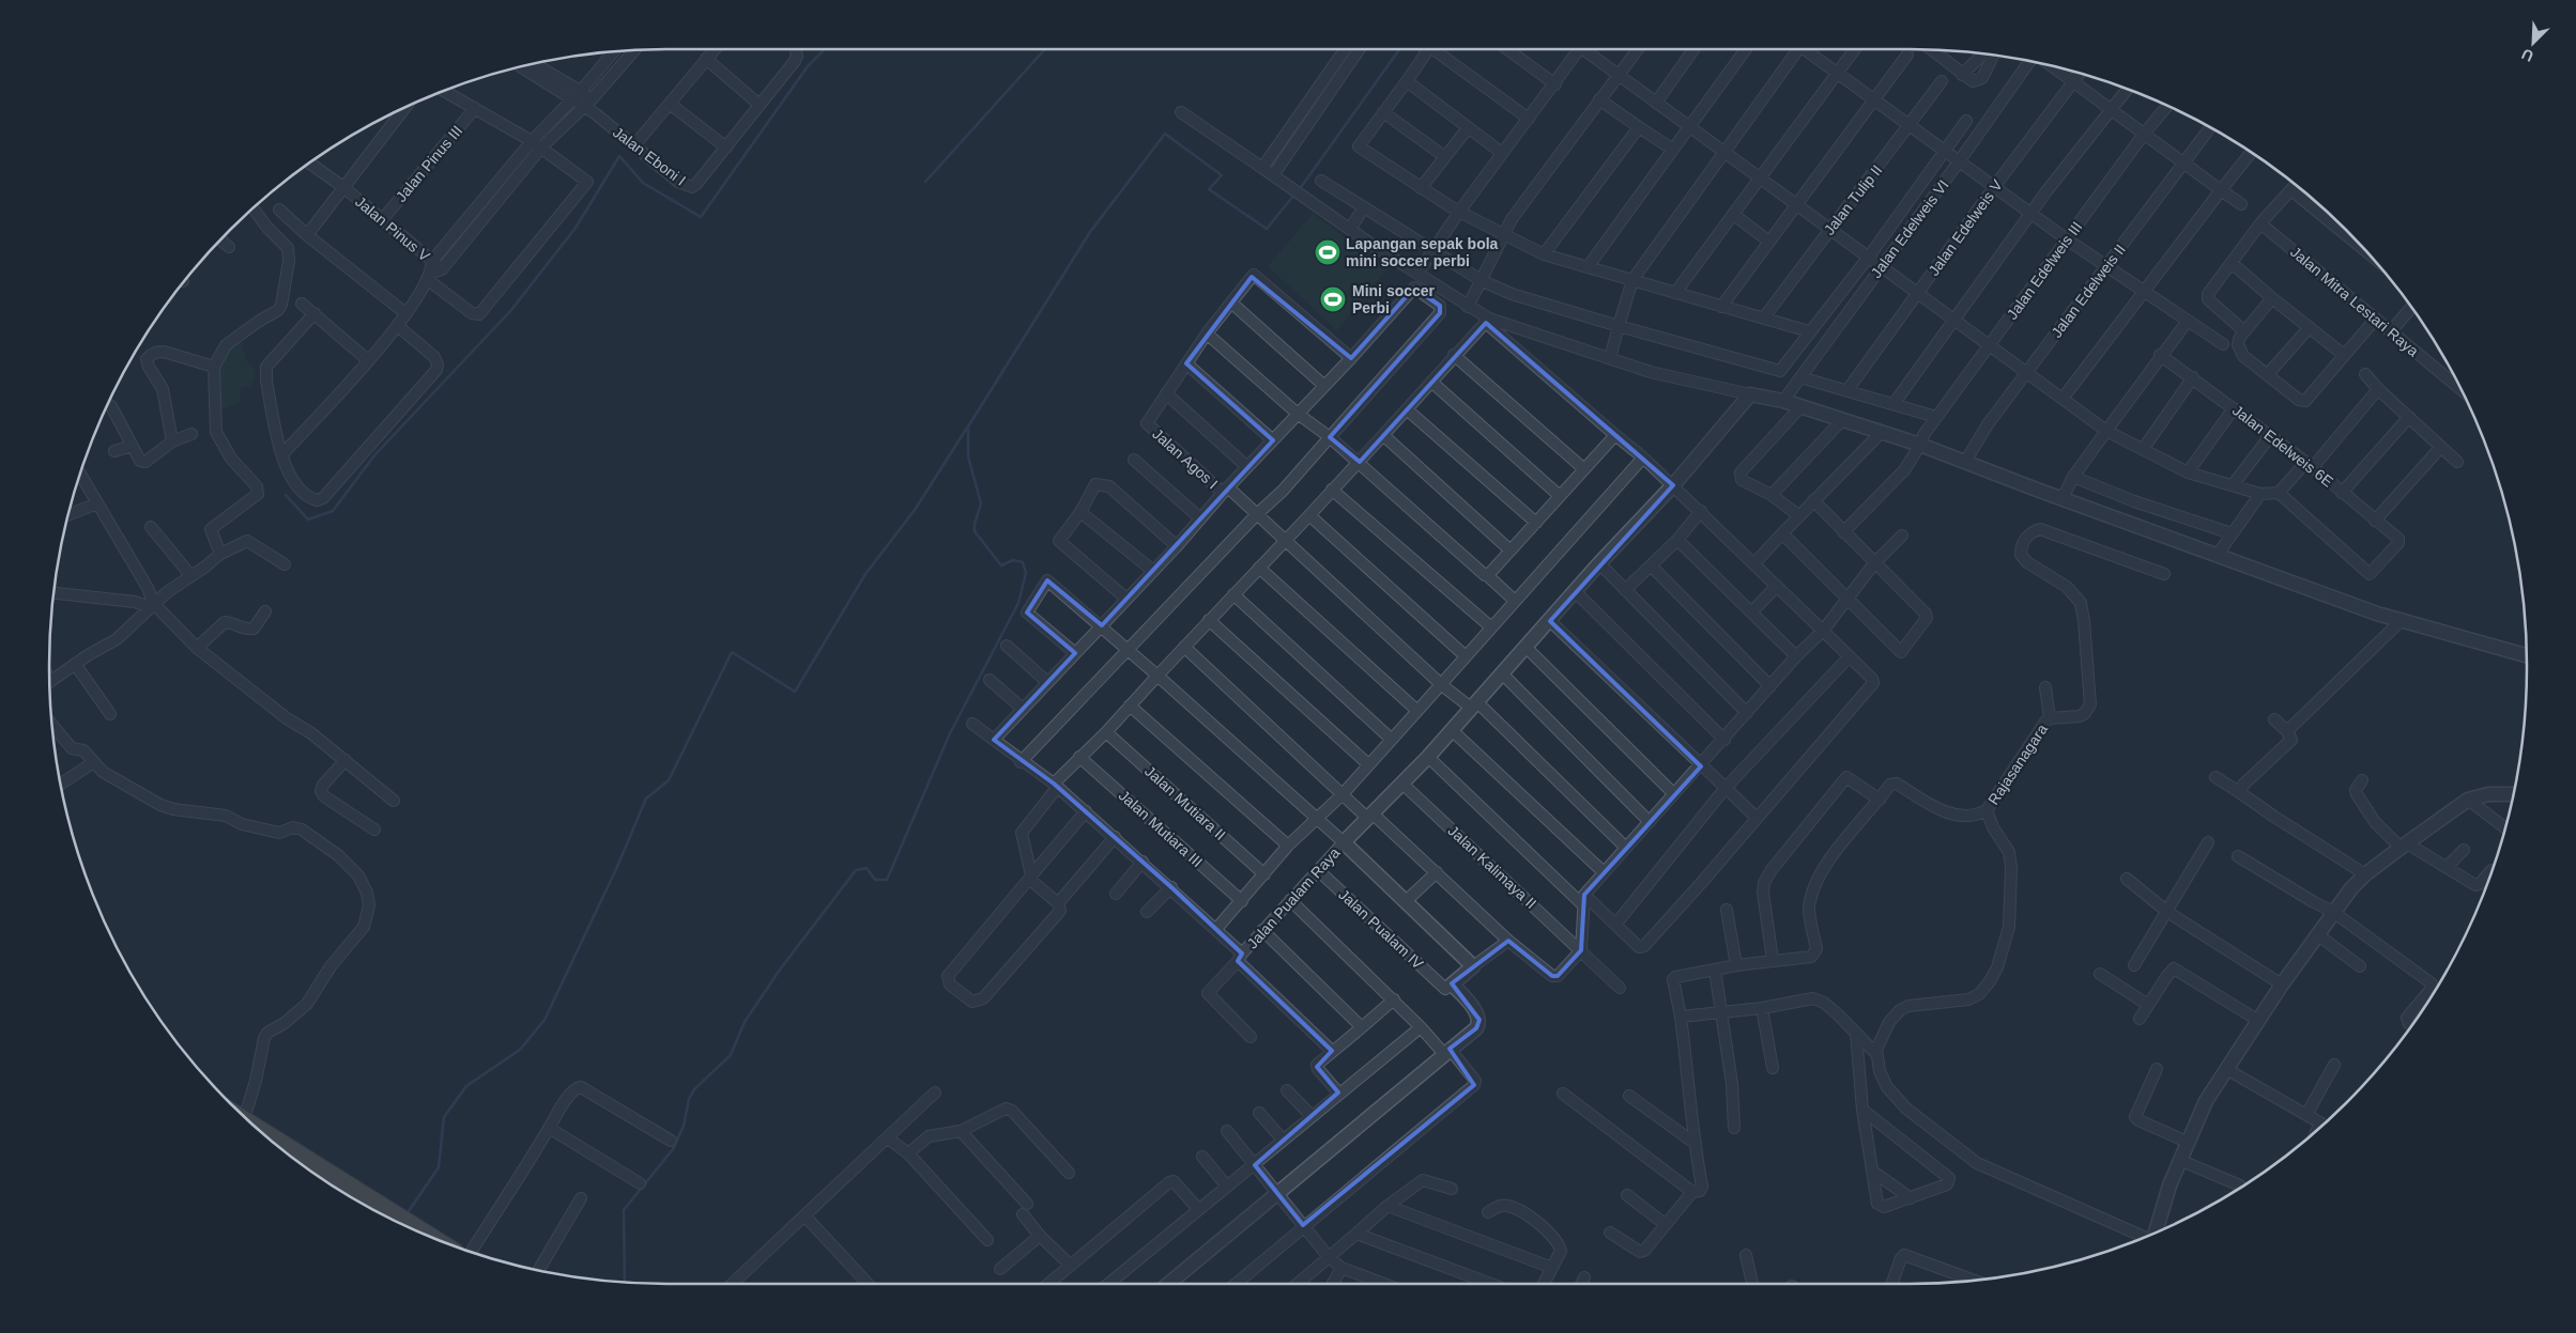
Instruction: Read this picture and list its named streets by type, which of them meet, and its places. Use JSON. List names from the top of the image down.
{
  "streets": {
    "street": [
      "Jalan Eboni I",
      "Jalan Pinus III",
      "Jalan Tulip II",
      "Jalan Edelweis V",
      "Jalan Pinus V",
      "Jalan Edelweis VI",
      "Jalan Edelweis III",
      "Jalan Edelweis II",
      "Jalan Mitra Lestari Raya",
      "Jalan Edelweis 6E",
      "Jalan Agos I",
      "Rajasanagara",
      "Jalan Mutiara II",
      "Jalan Mutiara III",
      "Jalan Kalimaya II",
      "Jalan Pualam Raya",
      "Jalan Pualam IV"
    ]
  },
  "crossings": [
    ["Jalan Pinus III", "Jalan Pinus V"],
    ["Jalan Pualam Raya", "Jalan Pualam IV"]
  ],
  "places": {
    "sports": ["Lapangan sepak bola mini soccer perbi", "Mini soccer Perbi"]
  },
  "north": "bottom left"
}
